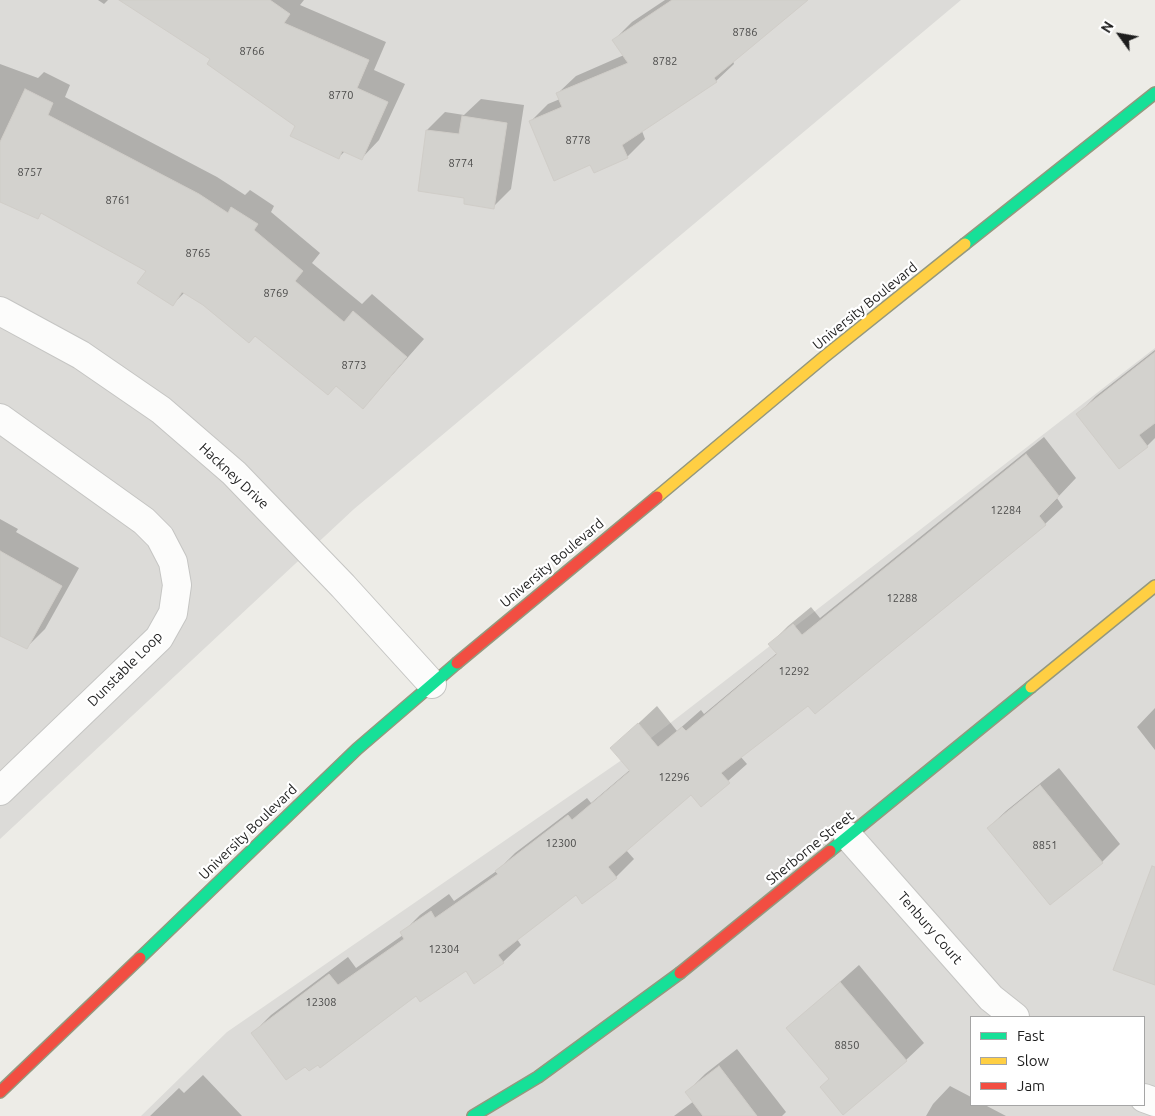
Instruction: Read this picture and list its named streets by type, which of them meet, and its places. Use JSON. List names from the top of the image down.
{
  "streets": {
    "street": [
      "University Boulevard",
      "Hackney Drive",
      "Dunstable Loop",
      "Sherborne Street",
      "Tenbury Court"
    ]
  },
  "crossings": [
    ["University Boulevard", "Hackney Drive"],
    ["Sherborne Street", "Tenbury Court"]
  ],
  "house_numbers": [
    "8786",
    "8766",
    "8782",
    "8770",
    "8778",
    "8774",
    "8757",
    "8761",
    "8765",
    "8769",
    "8773",
    "12284",
    "12288",
    "12292",
    "12296",
    "12300",
    "8851",
    "12304",
    "12308",
    "8850"
  ],
  "legend": ["Fast", "Slow", "Jam"],
  "north": "top left"
}
